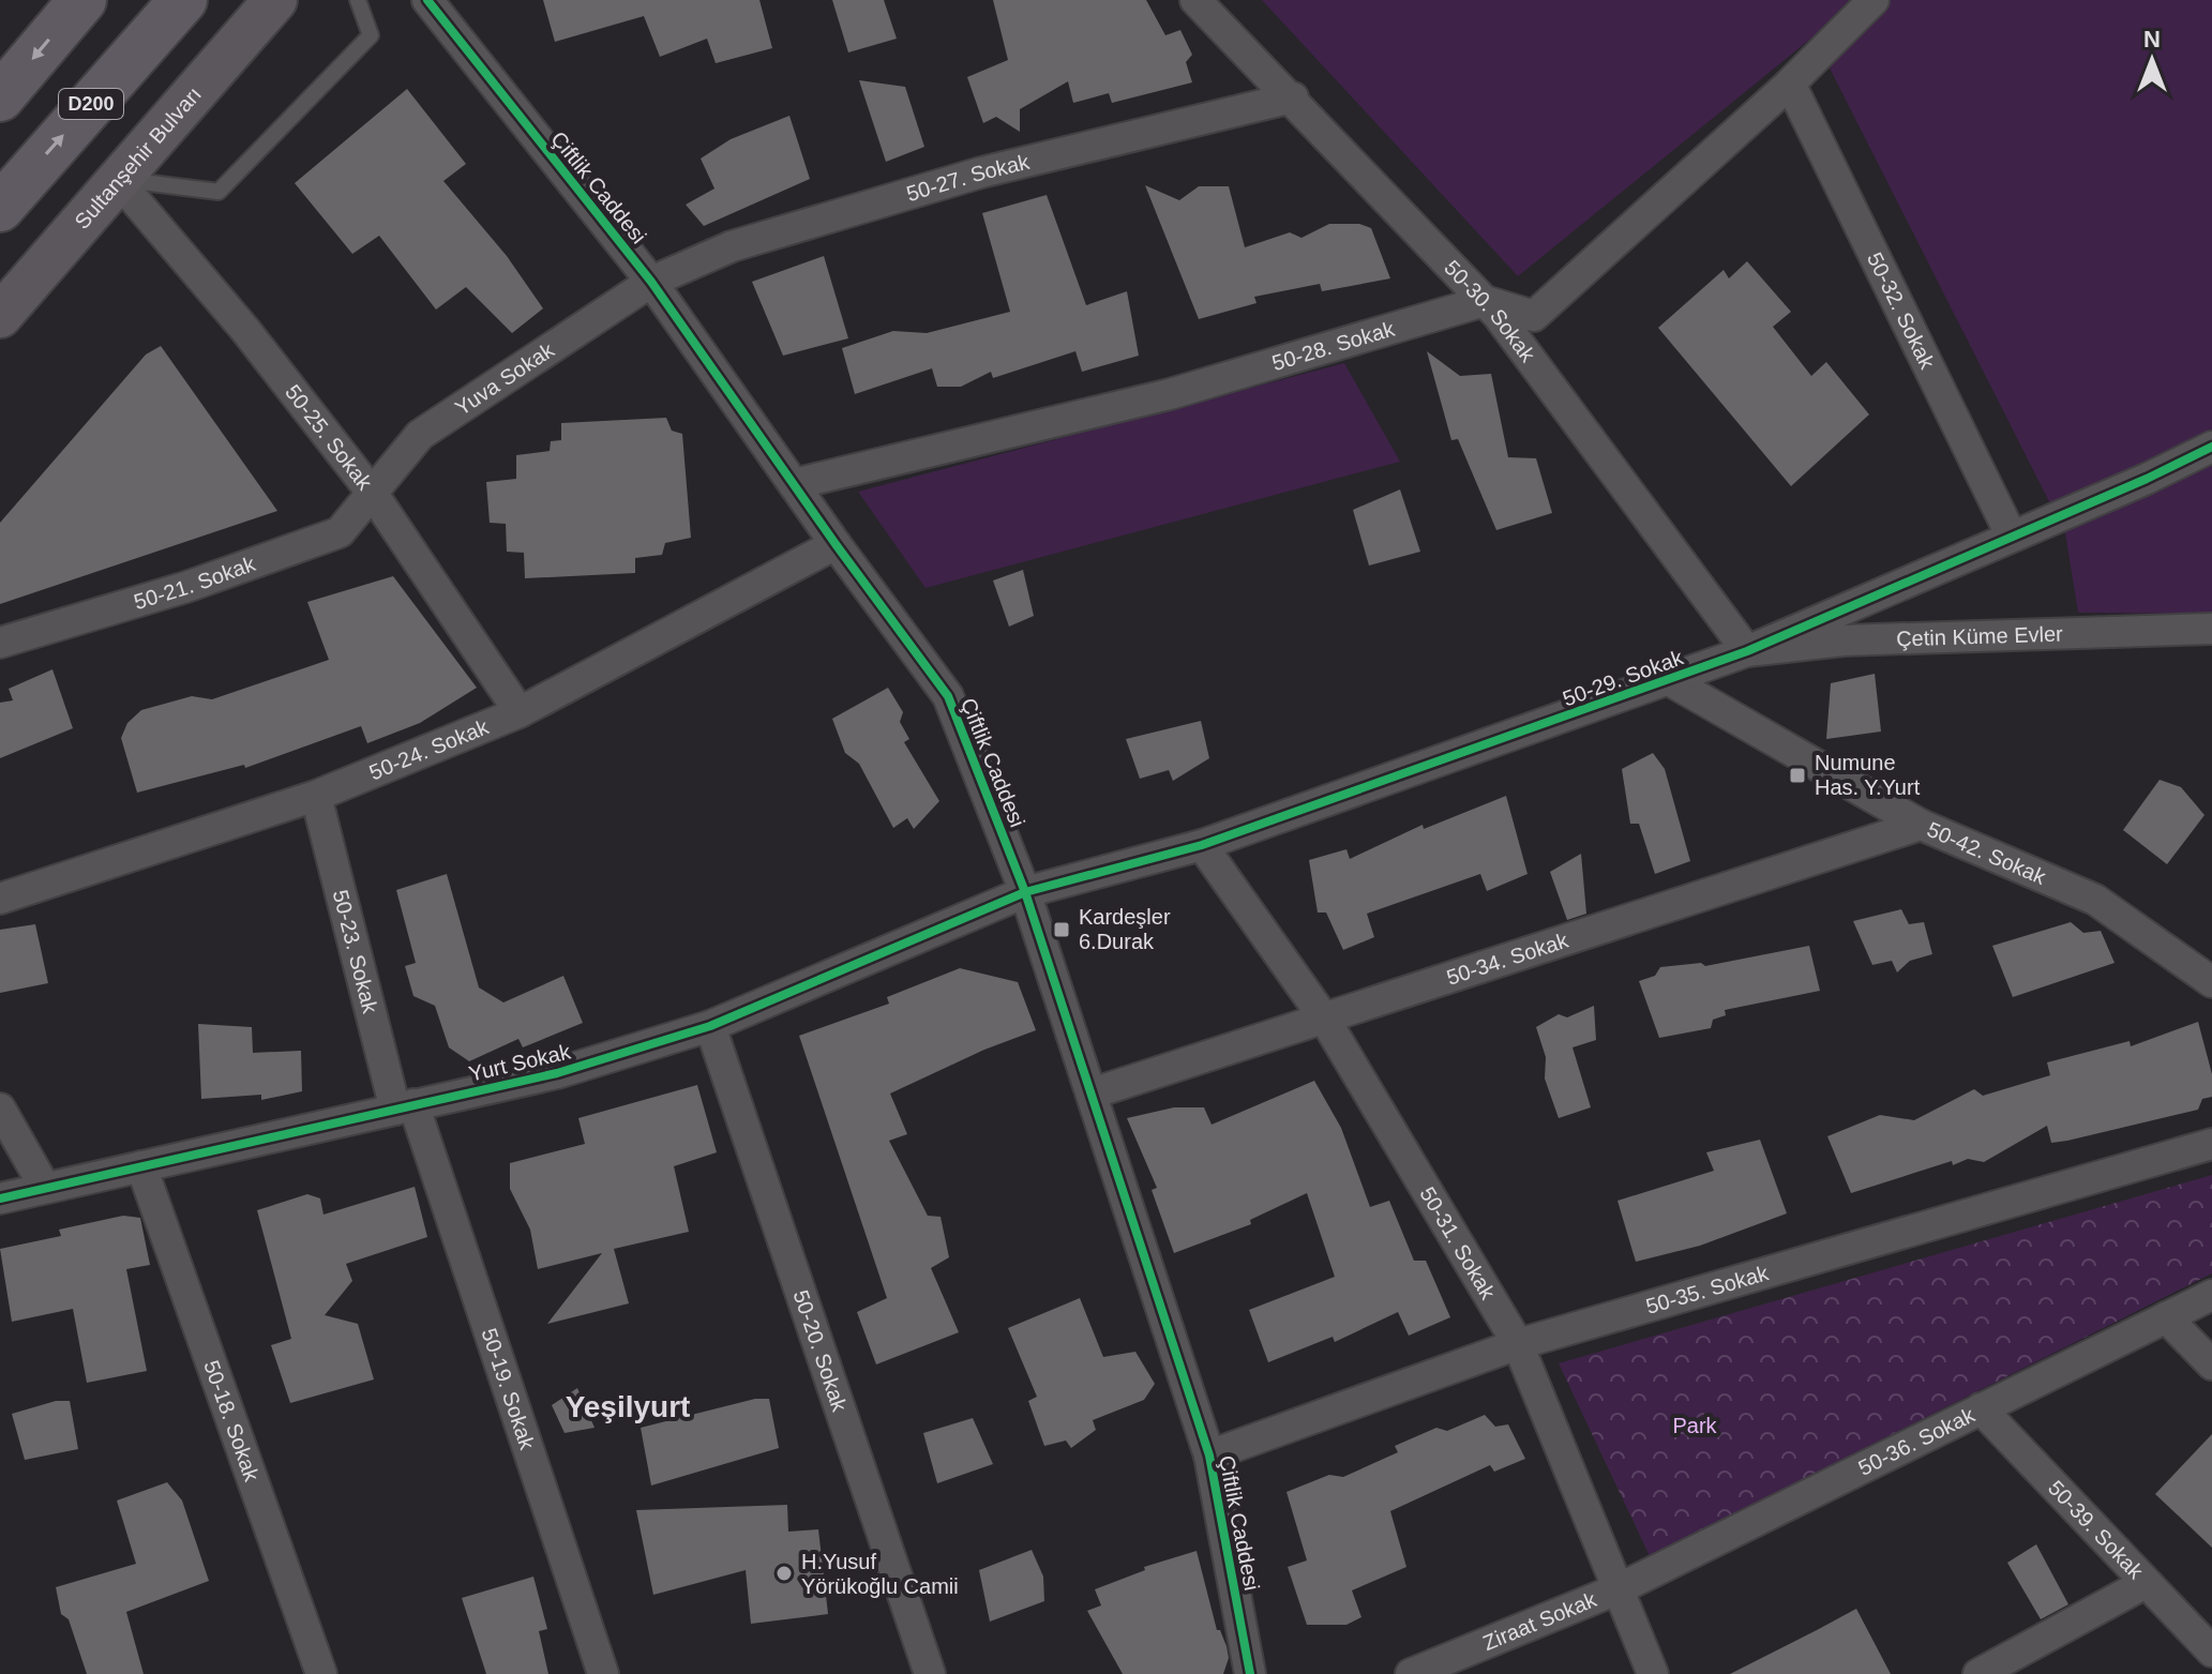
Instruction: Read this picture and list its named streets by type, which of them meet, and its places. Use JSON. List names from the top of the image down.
{
  "streets": {
    "highway": ["D200"],
    "street": [
      "Sultanşehir Bulvarı",
      "50-27. Sokak",
      "Çiftlik Caddesi",
      "50-32. Sokak",
      "50-30. Sokak",
      "50-28. Sokak",
      "Yuva Sokak",
      "50-25. Sokak",
      "50-21. Sokak",
      "Çetin Küme Evler",
      "50-29. Sokak",
      "50-24. Sokak",
      "50-42. Sokak",
      "50-23. Sokak",
      "50-34. Sokak",
      "Yurt Sokak",
      "50-31. Sokak",
      "50-35. Sokak",
      "50-20. Sokak",
      "50-19. Sokak",
      "50-18. Sokak",
      "50-36. Sokak",
      "50-39. Sokak",
      "Ziraat Sokak"
    ]
  },
  "crossings": [
    ["Sultanşehir Bulvarı", "50-25. Sokak"],
    ["50-27. Sokak", "Çiftlik Caddesi"],
    ["50-27. Sokak", "50-30. Sokak"],
    ["50-27. Sokak", "Yuva Sokak"],
    ["Çiftlik Caddesi", "50-28. Sokak"],
    ["Çiftlik Caddesi", "Yuva Sokak"],
    ["Çiftlik Caddesi", "50-29. Sokak"],
    ["Çiftlik Caddesi", "50-24. Sokak"],
    ["Çiftlik Caddesi", "50-34. Sokak"],
    ["Çiftlik Caddesi", "Yurt Sokak"],
    ["Çiftlik Caddesi", "50-35. Sokak"],
    ["50-32. Sokak", "50-29. Sokak"],
    ["50-30. Sokak", "50-28. Sokak"],
    ["50-30. Sokak", "Çetin Küme Evler"],
    ["50-30. Sokak", "50-29. Sokak"],
    ["Yuva Sokak", "50-25. Sokak"],
    ["Yuva Sokak", "50-21. Sokak"],
    ["50-25. Sokak", "50-21. Sokak"],
    ["50-25. Sokak", "50-24. Sokak"],
    ["Çetin Küme Evler", "50-29. Sokak"],
    ["50-29. Sokak", "50-42. Sokak"],
    ["50-29. Sokak", "Yurt Sokak"],
    ["50-29. Sokak", "50-31. Sokak"],
    ["50-24. Sokak", "50-23. Sokak"],
    ["50-42. Sokak", "50-34. Sokak"],
    ["50-23. Sokak", "Yurt Sokak"],
    ["50-23. Sokak", "50-19. Sokak"],
    ["50-34. Sokak", "50-31. Sokak"],
    ["Yurt Sokak", "50-20. Sokak"],
    ["Yurt Sokak", "50-19. Sokak"],
    ["Yurt Sokak", "50-18. Sokak"],
    ["50-31. Sokak", "50-35. Sokak"],
    ["50-31. Sokak", "50-36. Sokak"],
    ["50-31. Sokak", "Ziraat Sokak"],
    ["50-36. Sokak", "50-39. Sokak"],
    ["50-36. Sokak", "Ziraat Sokak"]
  ],
  "districts": ["Yeşilyurt"],
  "parks": ["Park"],
  "places": {
    "transit": ["Numune Has. Y.Yurt", "Kardeşler 6.Durak"],
    "other": ["H.Yusuf Yörükoğlu Camii"]
  },
  "north": "top"
}
